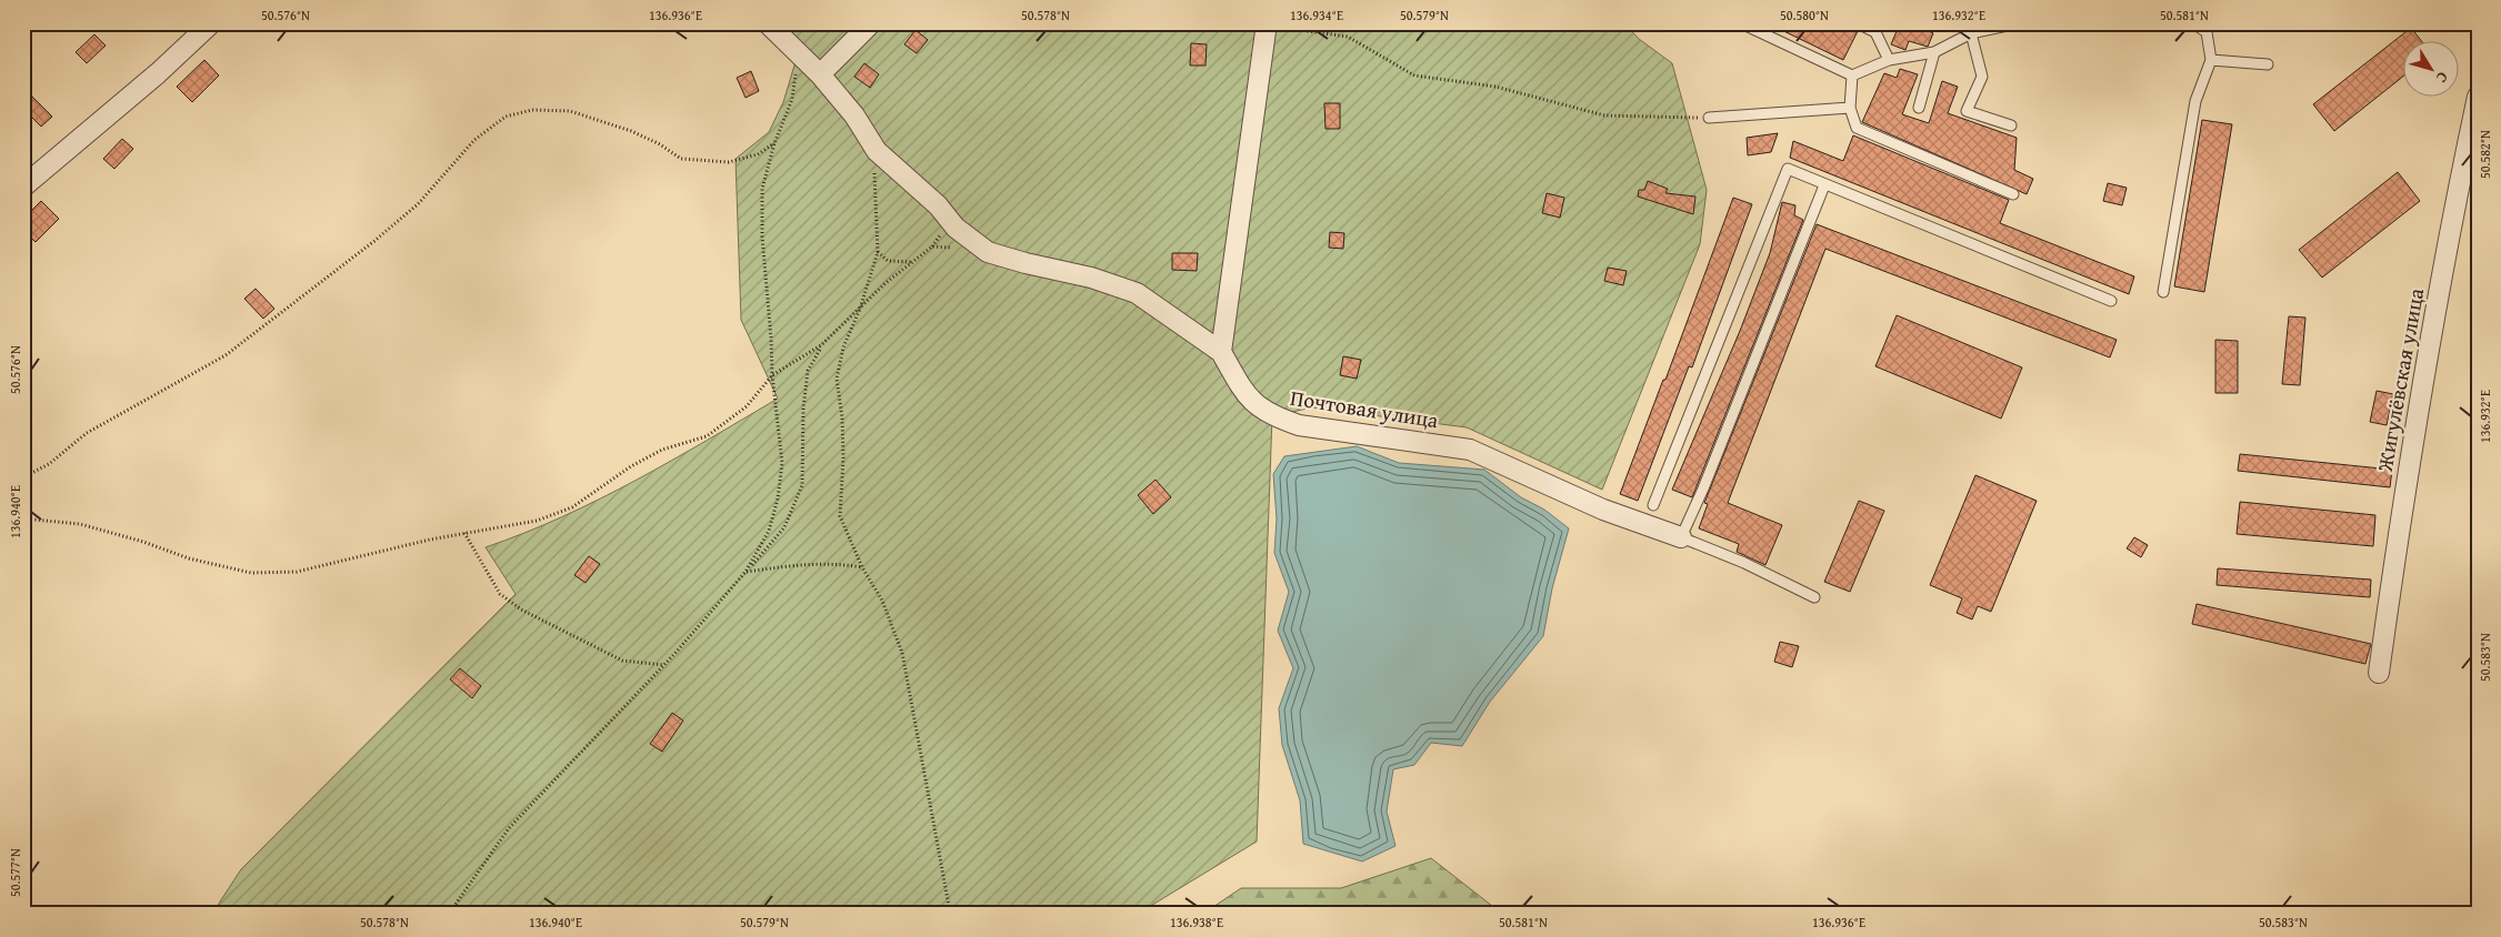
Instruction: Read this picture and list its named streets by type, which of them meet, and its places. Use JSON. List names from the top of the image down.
{
  "streets": {
    "street": ["Жигулёвская улица", "Почтовая улица"]
  },
  "north": "bottom right",
  "coordinates": [
    "50.576°N",
    "136.936°E",
    "50.578°N",
    "136.934°E",
    "50.579°N",
    "50.580°N",
    "136.932°E",
    "50.581°N",
    "50.582°N",
    "136.940°E",
    "50.583°N",
    "50.577°N",
    "136.938°E"
  ]
}
